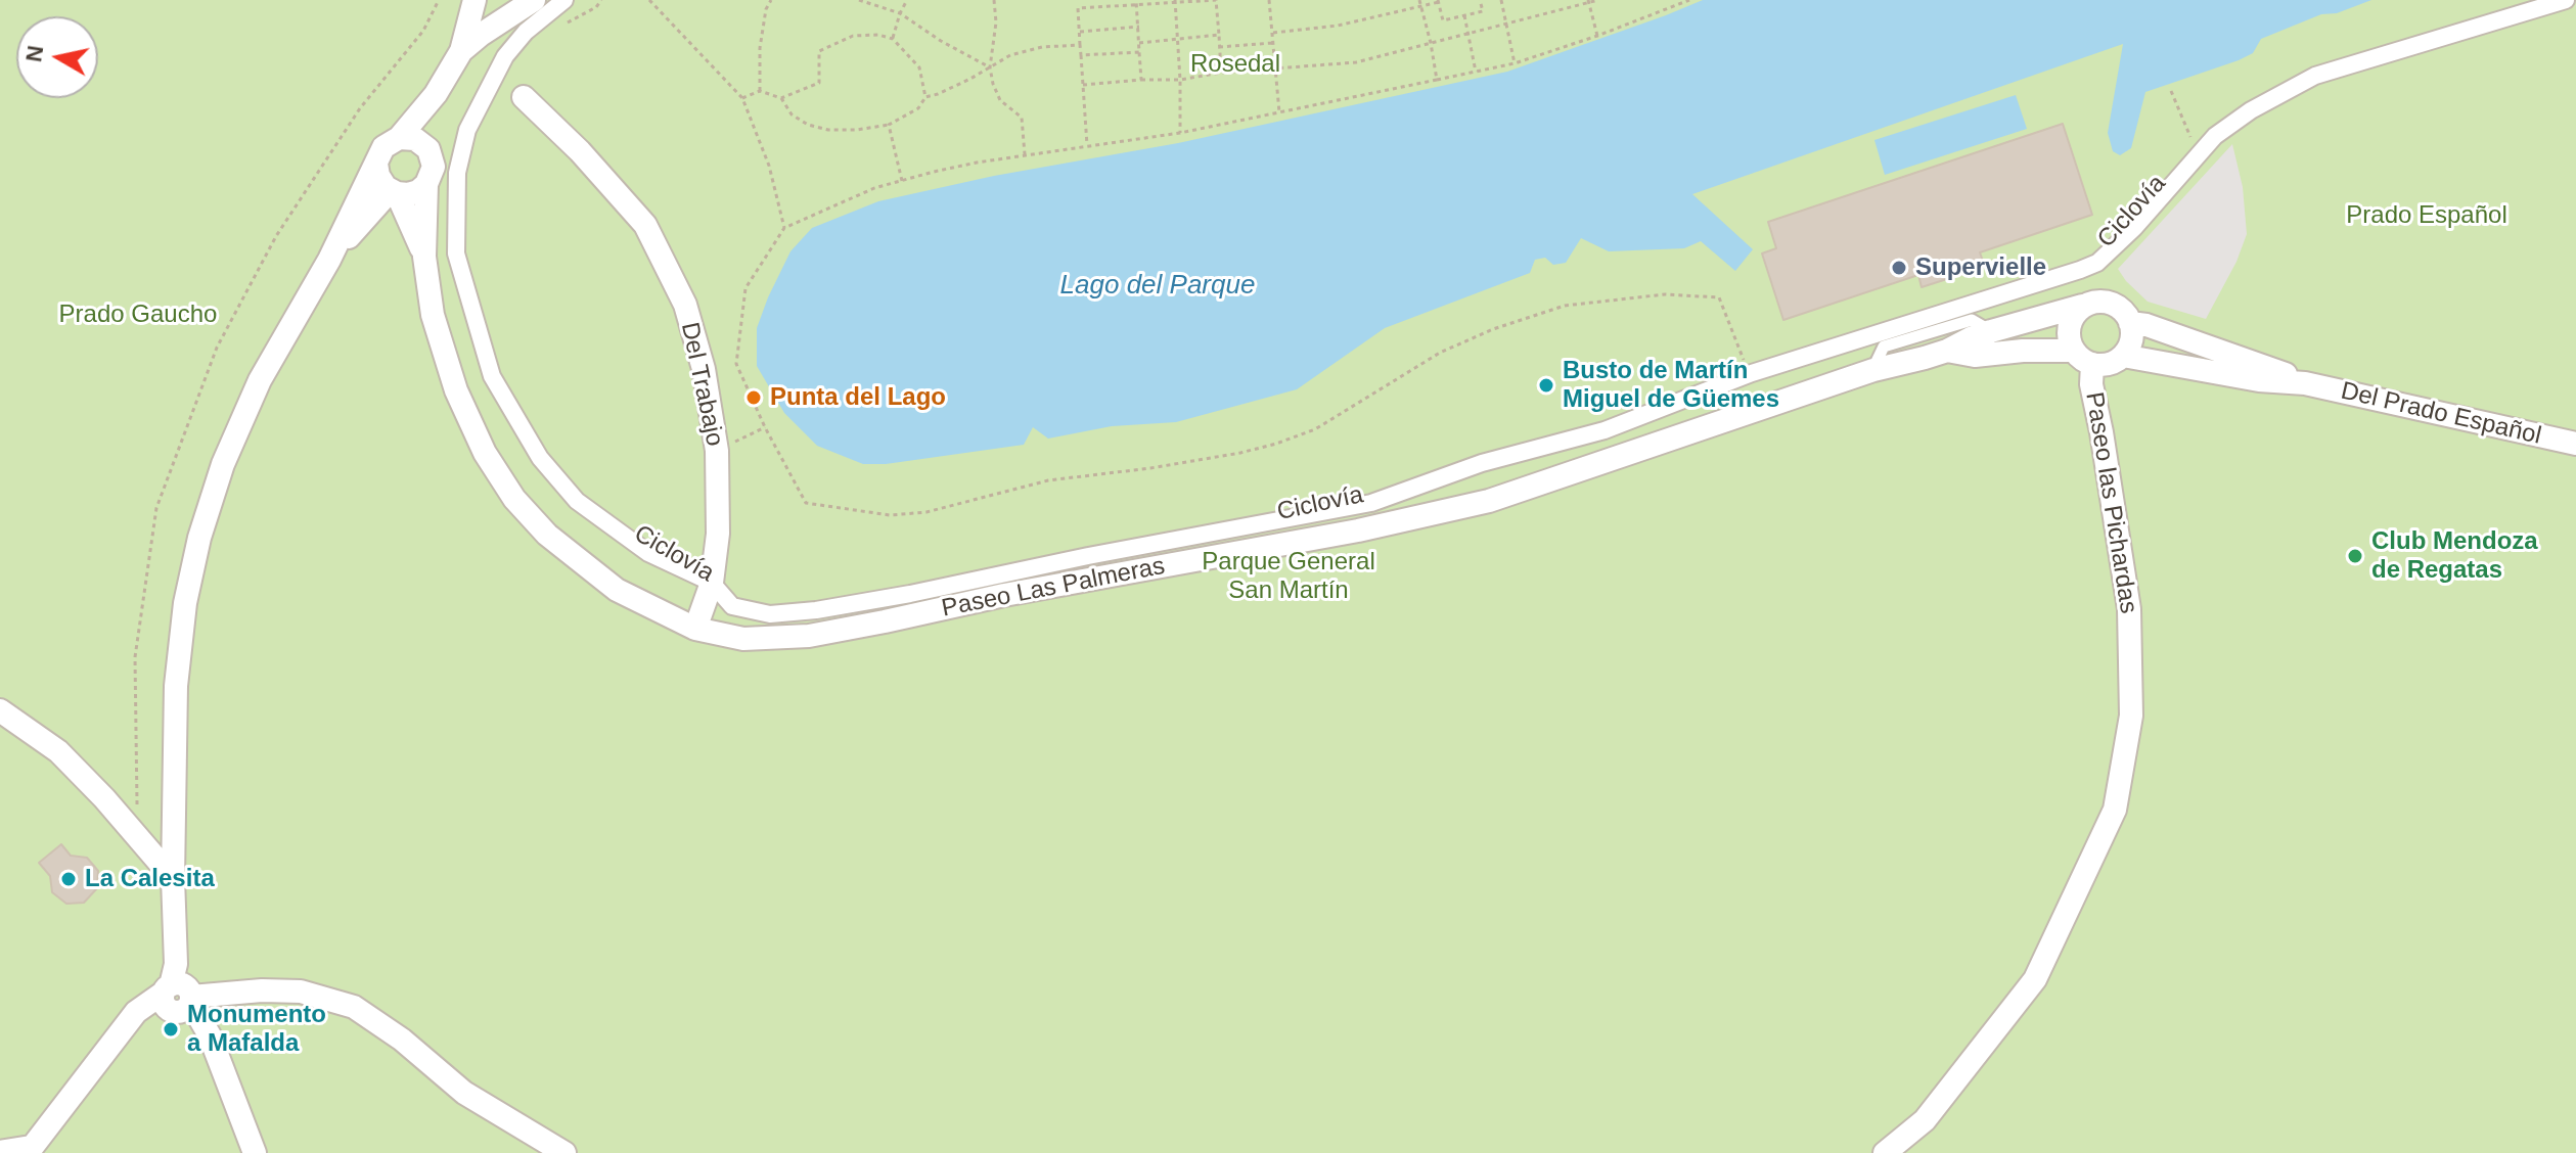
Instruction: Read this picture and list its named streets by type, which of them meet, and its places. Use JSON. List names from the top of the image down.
{
  "streets": {
    "street": [
      "Del Trabajo",
      "Del Prado Español",
      "Paseo las Pichardas",
      "Paseo Las Palmeras"
    ]
  },
  "crossings": [
    ["Del Trabajo", "Paseo Las Palmeras"],
    ["Del Prado Español", "Paseo las Pichardas"]
  ],
  "water": ["Lago del Parque"],
  "parks": [
    "Rosedal",
    "Prado Español",
    "Prado Gaucho",
    "Parque General San Martín"
  ],
  "places": [
    "Supervielle",
    "Busto de Martín Miguel de Güemes",
    "Punta del Lago",
    "Club Mendoza de Regatas",
    "La Calesita",
    "Monumento a Mafalda"
  ],
  "north": "left"
}
